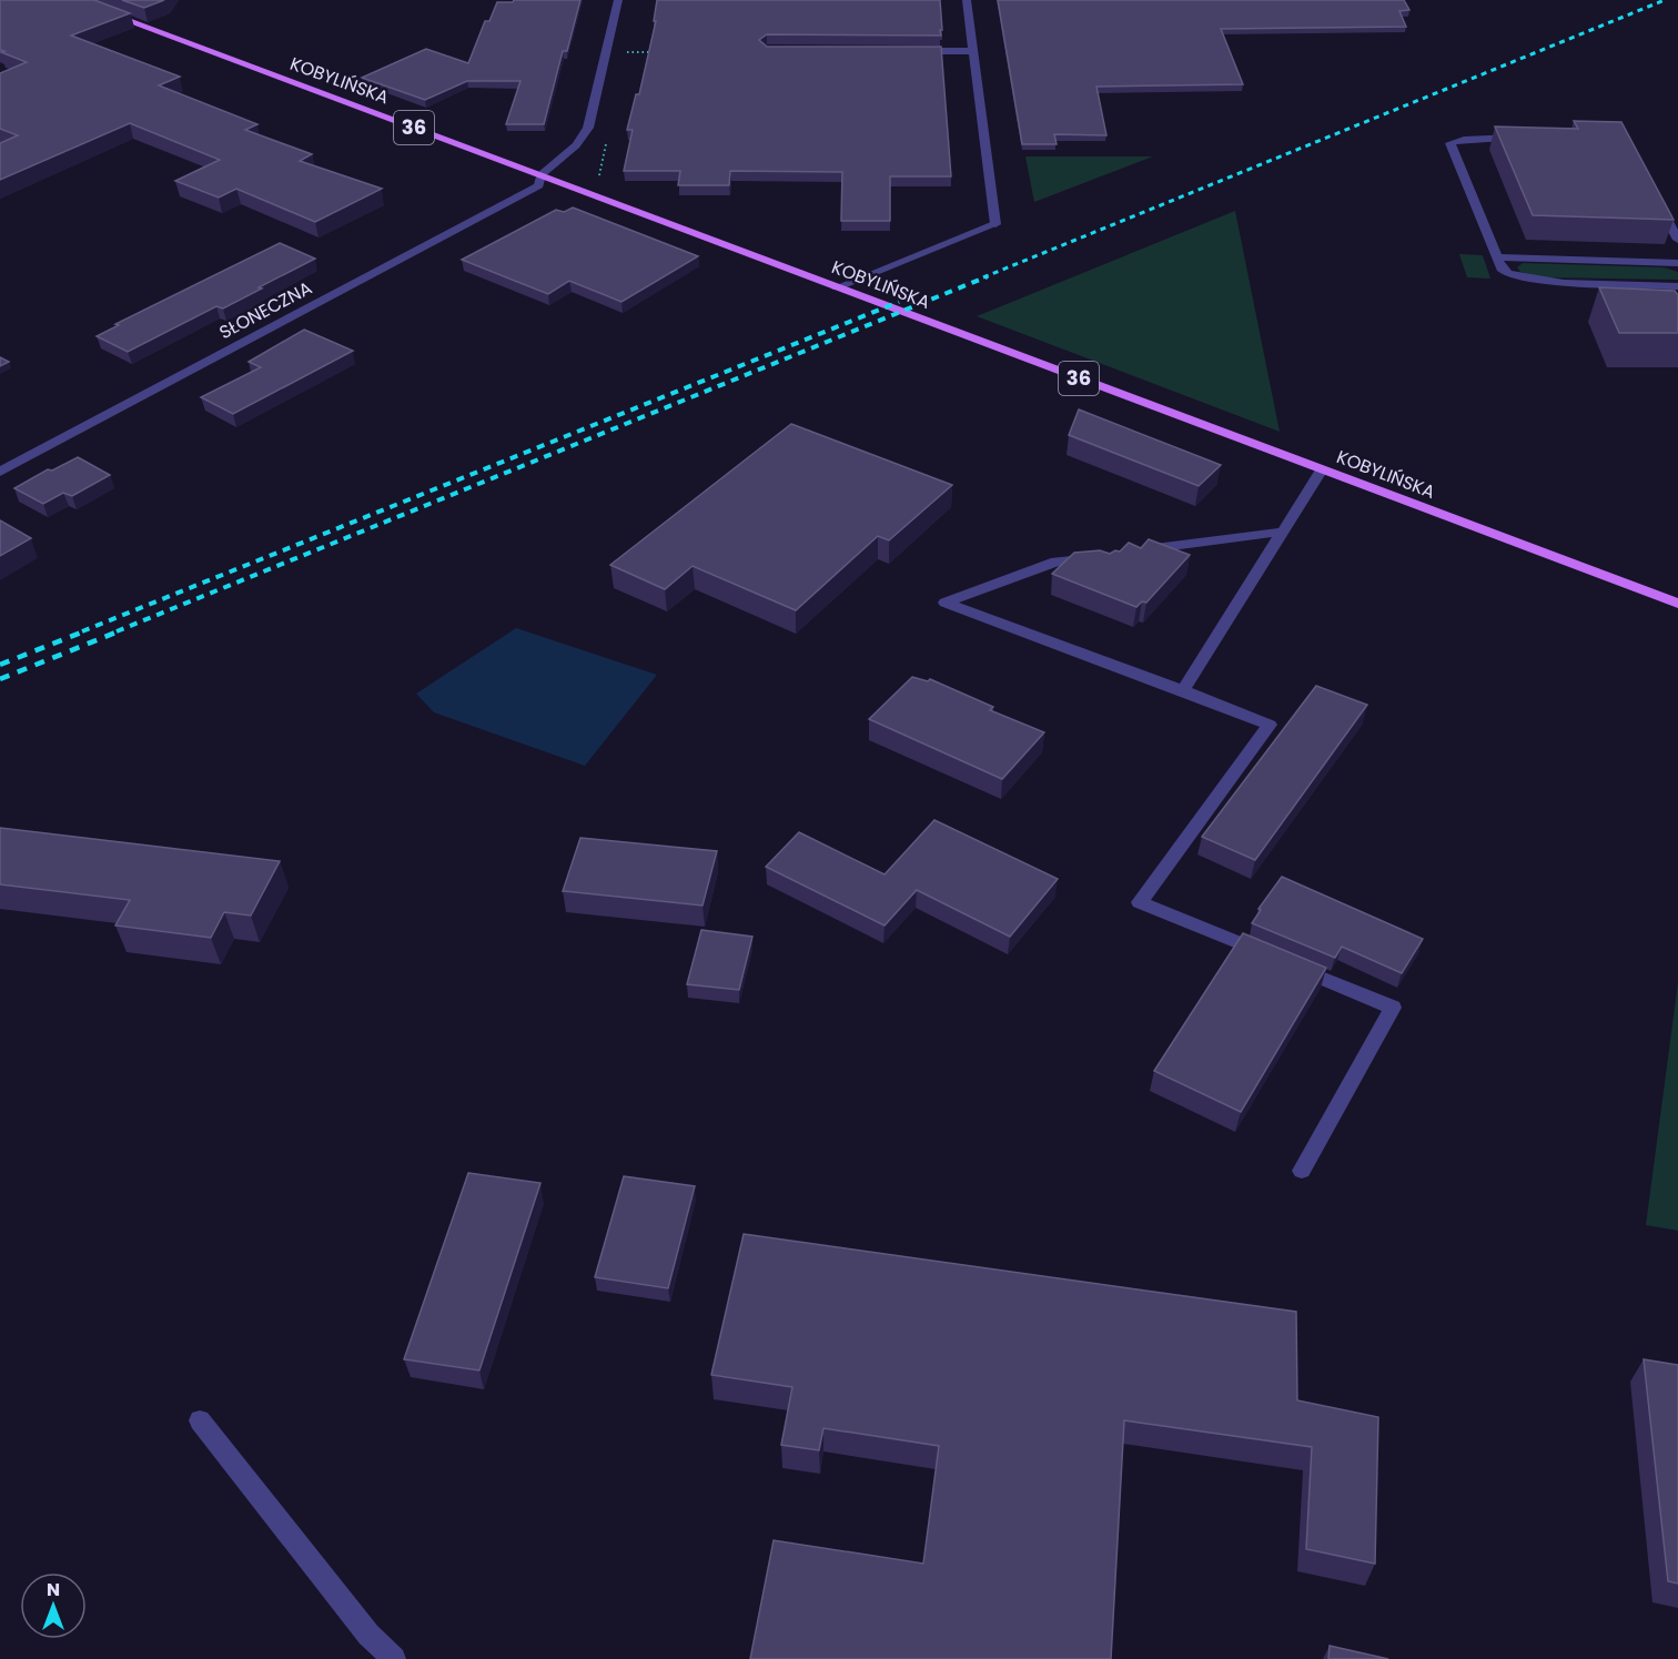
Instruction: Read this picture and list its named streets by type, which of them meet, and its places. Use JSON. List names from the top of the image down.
{
  "streets": {
    "main road": ["KOBYLIŃSKA", "36"],
    "street": ["SŁONECZNA"]
  },
  "crossings": [
    ["KOBYLIŃSKA", "SŁONECZNA"]
  ],
  "north": "top"
}
